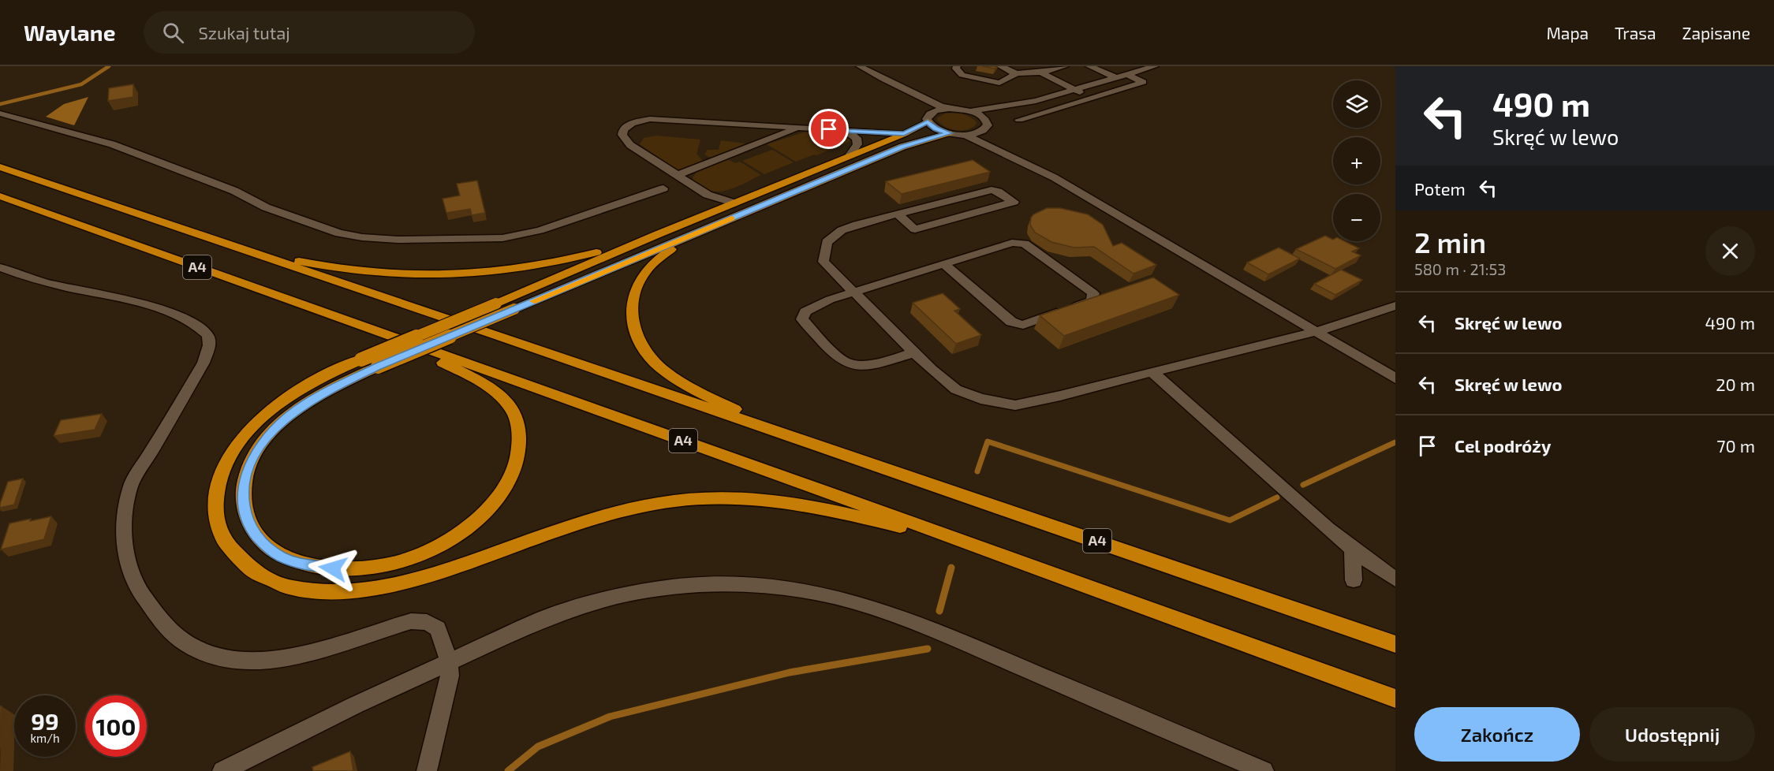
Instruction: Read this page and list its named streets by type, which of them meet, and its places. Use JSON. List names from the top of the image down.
{
  "streets": {
    "highway": ["A4"]
  },
  "page": {
    "header": "Waylane",
    "search": "Szukaj tutaj",
    "nav": ["Mapa", "Trasa", "Zapisane"],
    "turn": ["490 m", "Skręć w lewo"],
    "map_buttons": ["+", "−"],
    "then": "Potem",
    "heading": ["2 min", "580 m · 21:53"],
    "list": [
      {
        "name": "Skręć w lewo",
        "value": "490 m"
      },
      {
        "name": "Skręć w lewo",
        "value": "20 m"
      },
      {
        "name": "Cel podróży",
        "value": "70 m"
      }
    ],
    "speed": "99 km/h",
    "limit": "100",
    "buttons": ["Zakończ", "Udostępnij"]
  }
}
